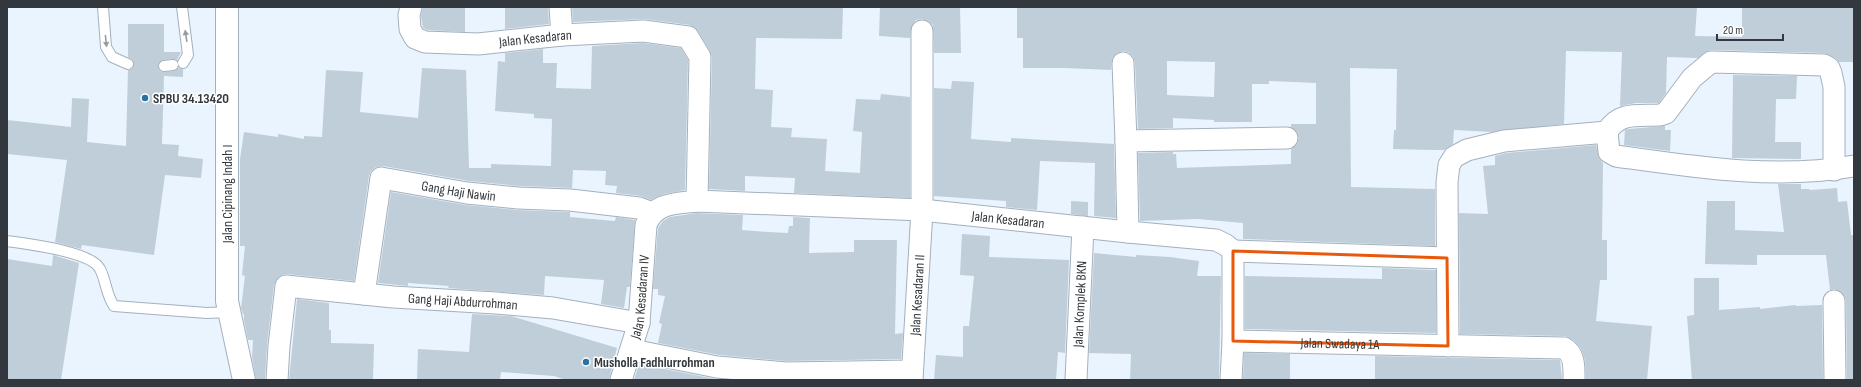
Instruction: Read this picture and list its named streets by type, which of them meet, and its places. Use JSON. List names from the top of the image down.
{
  "streets": {
    "street": [
      "Jalan Kesadaran",
      "Gang Haji Nawin",
      "Jalan Cipinang Indah I",
      "Jalan Kesadaran II",
      "Jalan Kesadaran IV",
      "Gang Haji Abdurrohman",
      "Jalan Komplek BKN",
      "Jalan Swadaya 1A"
    ]
  },
  "crossings": [
    ["Jalan Kesadaran", "Gang Haji Nawin"],
    ["Jalan Kesadaran", "Jalan Kesadaran II"],
    ["Jalan Kesadaran", "Jalan Kesadaran IV"],
    ["Jalan Kesadaran", "Jalan Komplek BKN"],
    ["Gang Haji Nawin", "Jalan Kesadaran IV"],
    ["Gang Haji Nawin", "Gang Haji Abdurrohman"],
    ["Jalan Kesadaran IV", "Gang Haji Abdurrohman"]
  ],
  "places": ["SPBU 34.13420", "Musholla Fadhlurrohman"],
  "scale_bar": "20 m"
}
